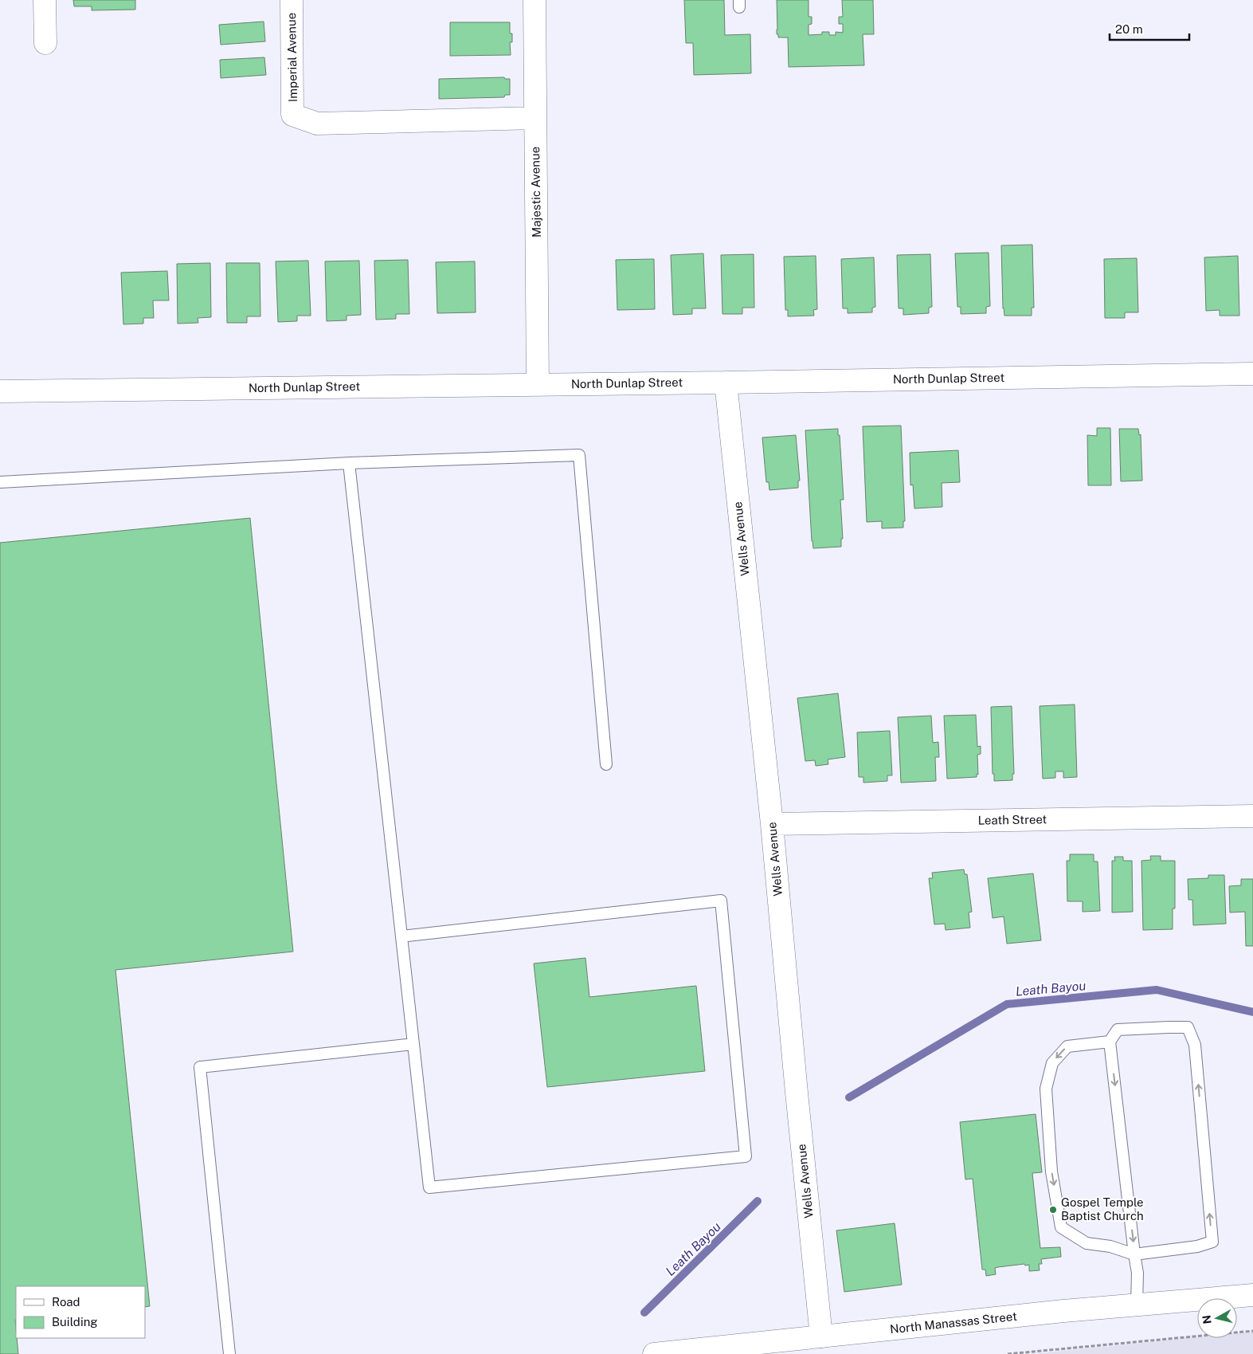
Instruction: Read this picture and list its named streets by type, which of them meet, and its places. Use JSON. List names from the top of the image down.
{
  "streets": {
    "street": [
      "Imperial Avenue",
      "Majestic Avenue",
      "North Dunlap Street",
      "Wells Avenue",
      "Leath Street",
      "North Manassas Street"
    ]
  },
  "crossings": [
    ["Imperial Avenue", "Majestic Avenue"],
    ["Majestic Avenue", "North Dunlap Street"],
    ["North Dunlap Street", "Wells Avenue"],
    ["Wells Avenue", "Leath Street"],
    ["Wells Avenue", "North Manassas Street"]
  ],
  "water": ["Leath Bayou"],
  "places": ["Gospel Temple Baptist Church"],
  "legend": ["Road", "Building"],
  "scale_bar": "20 m",
  "north": "left"
}
